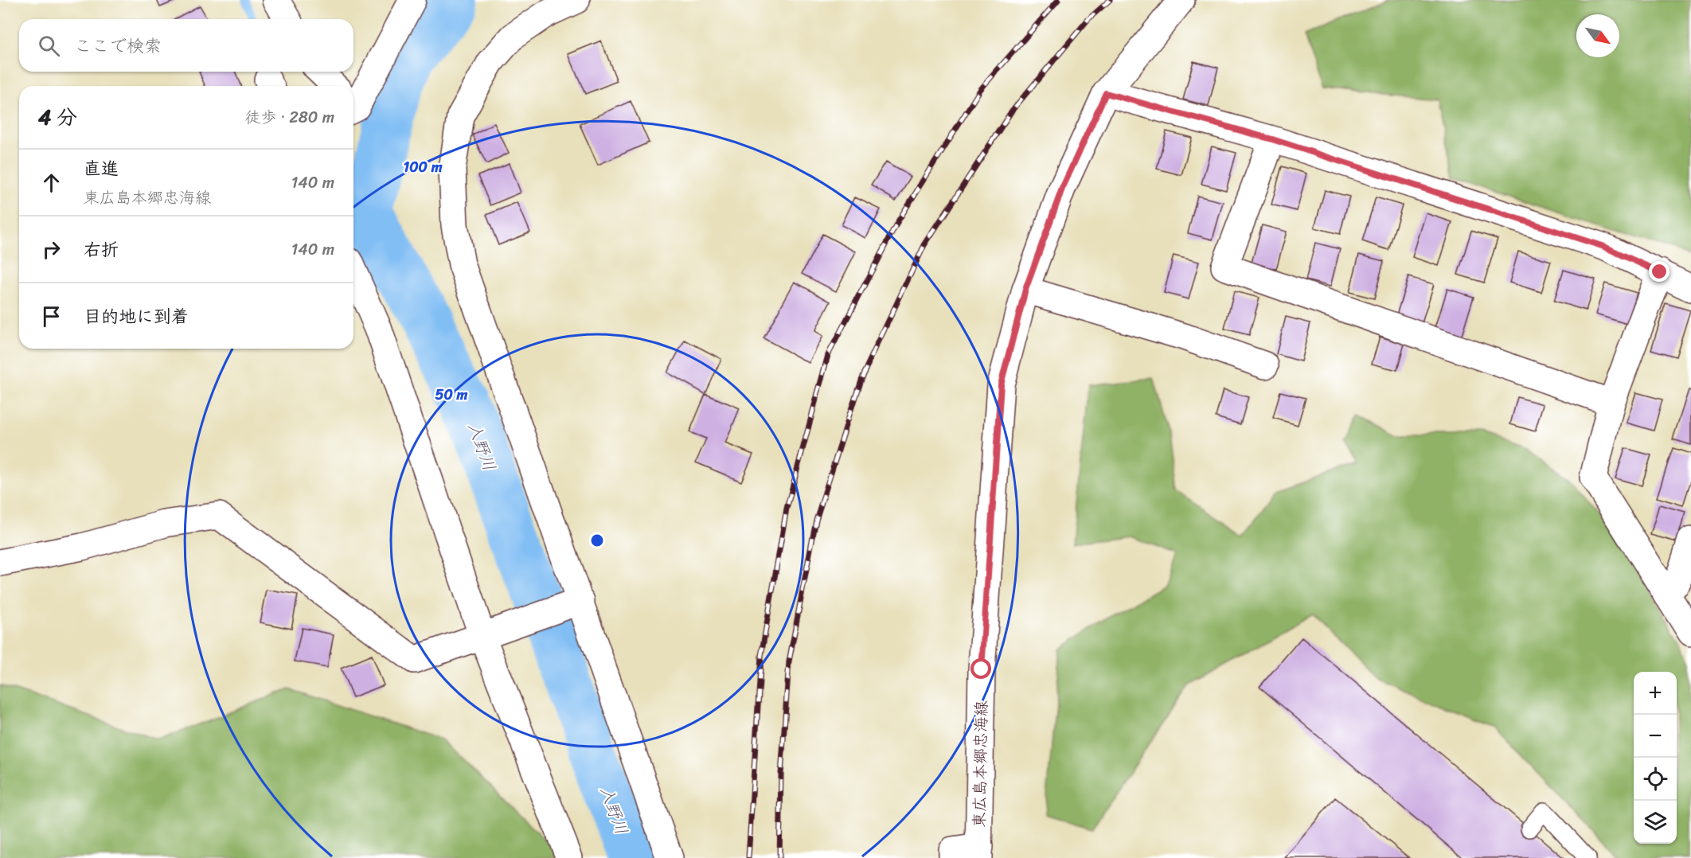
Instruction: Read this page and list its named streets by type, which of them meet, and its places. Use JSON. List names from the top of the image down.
{
  "streets": {
    "street": ["東広島本郷忠海線"]
  },
  "water": ["入野川"],
  "north": "bottom right",
  "page": {
    "search": "ここで検索",
    "heading": ["4 分", "徒歩 · 280 m"],
    "list": [
      ["直進", "東広島本郷忠海線", "140 m"],
      ["右折", "140 m"],
      "目的地に到着"
    ],
    "map_buttons": ["+", "−"]
  },
  "rings": ["100 m", "50 m"]
}
